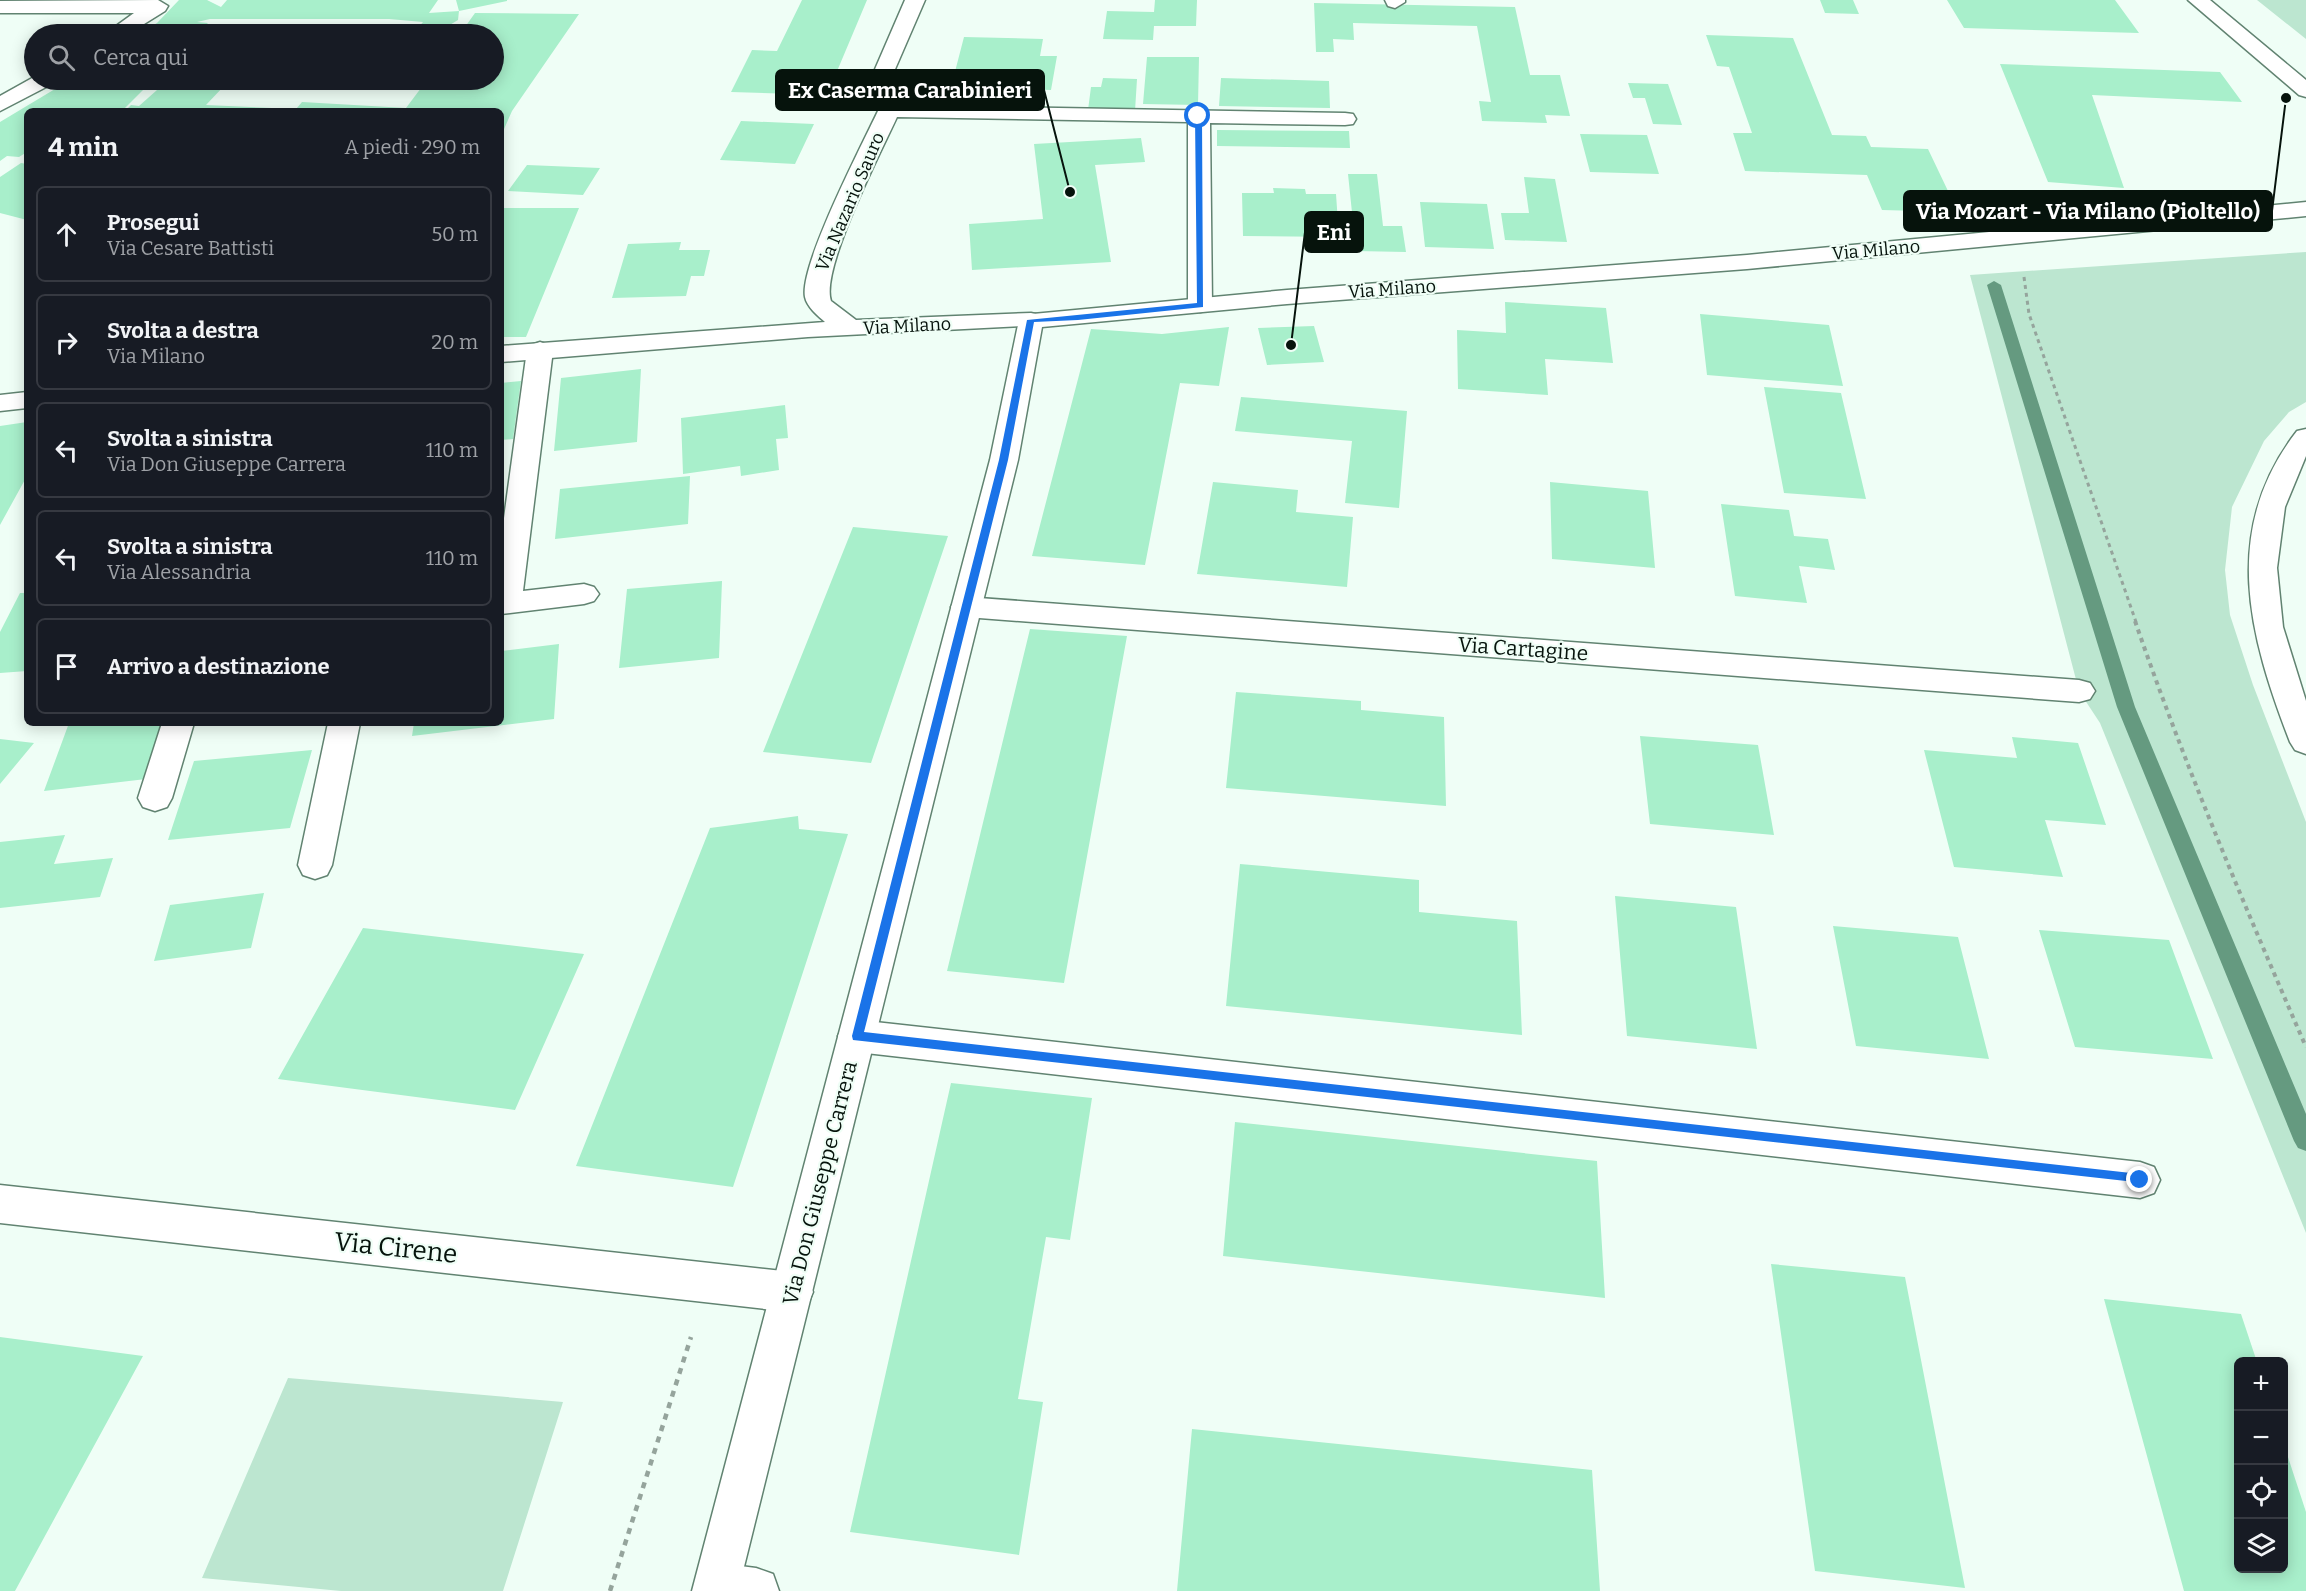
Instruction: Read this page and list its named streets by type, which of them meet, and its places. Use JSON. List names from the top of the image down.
{
  "streets": {
    "street": [
      "Via Nazario Sauro",
      "Via Milano",
      "Via Cartagine",
      "Via Don Giuseppe Carrera",
      "Via Cirene"
    ]
  },
  "crossings": [
    ["Via Nazario Sauro", "Via Milano"],
    ["Via Milano", "Via Don Giuseppe Carrera"],
    ["Via Cartagine", "Via Don Giuseppe Carrera"],
    ["Via Don Giuseppe Carrera", "Via Cirene"]
  ],
  "places": ["Via Mozart - Via Milano (Pioltello)", "Ex Caserma Carabinieri", "Eni"],
  "page": {
    "search": "Cerca qui",
    "heading": ["4 min", "A piedi · 290 m"],
    "list": [
      ["Prosegui", "Via Cesare Battisti", "50 m"],
      ["Svolta a destra", "Via Milano", "20 m"],
      ["Svolta a sinistra", "Via Don Giuseppe Carrera", "110 m"],
      ["Svolta a sinistra", "Via Alessandria", "110 m"],
      "Arrivo a destinazione"
    ],
    "map_buttons": ["+", "−"]
  }
}
